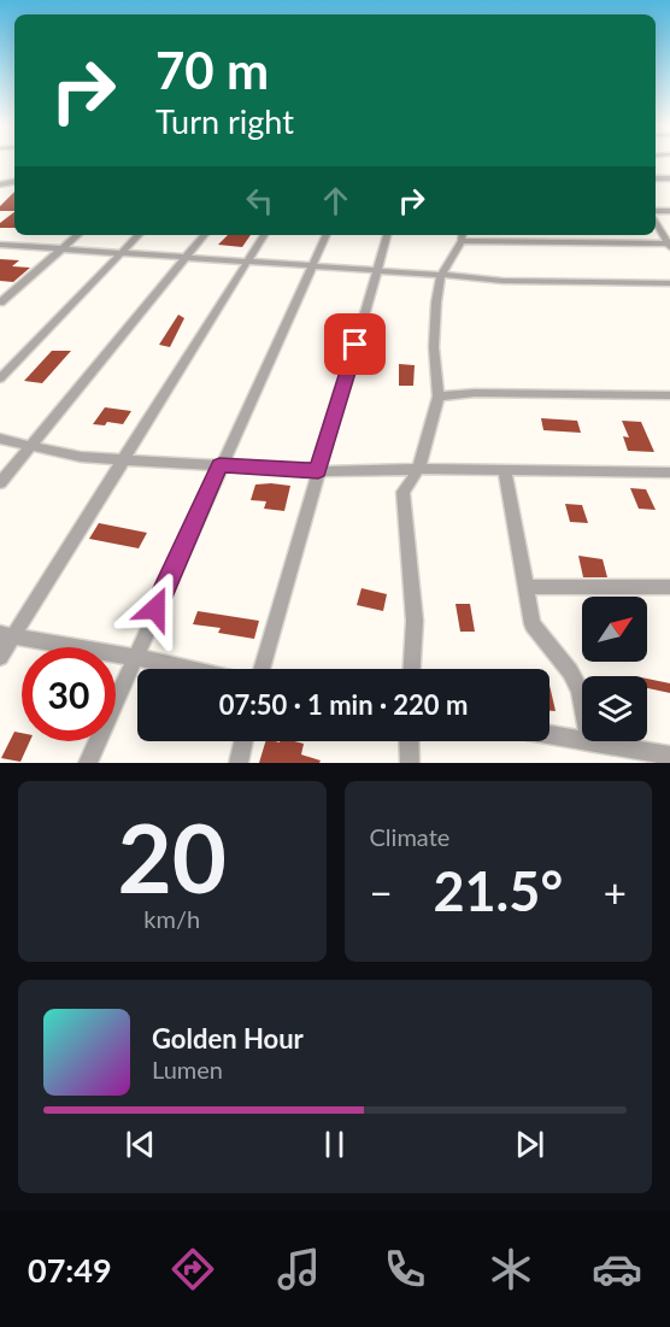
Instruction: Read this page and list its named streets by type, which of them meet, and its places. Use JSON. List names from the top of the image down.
{
  "north": "top right",
  "page": {
    "turn": ["70 m", "Turn right"],
    "limit": "30",
    "trip": "07:50 · 1 min · 220 m",
    "tile": [
      ["20", "km/h"],
      "Climate"
    ],
    "heat": ["−", "21.5°", "+"],
    "song": ["Golden Hour", "Lumen"],
    "tabs": "07:49"
  }
}
